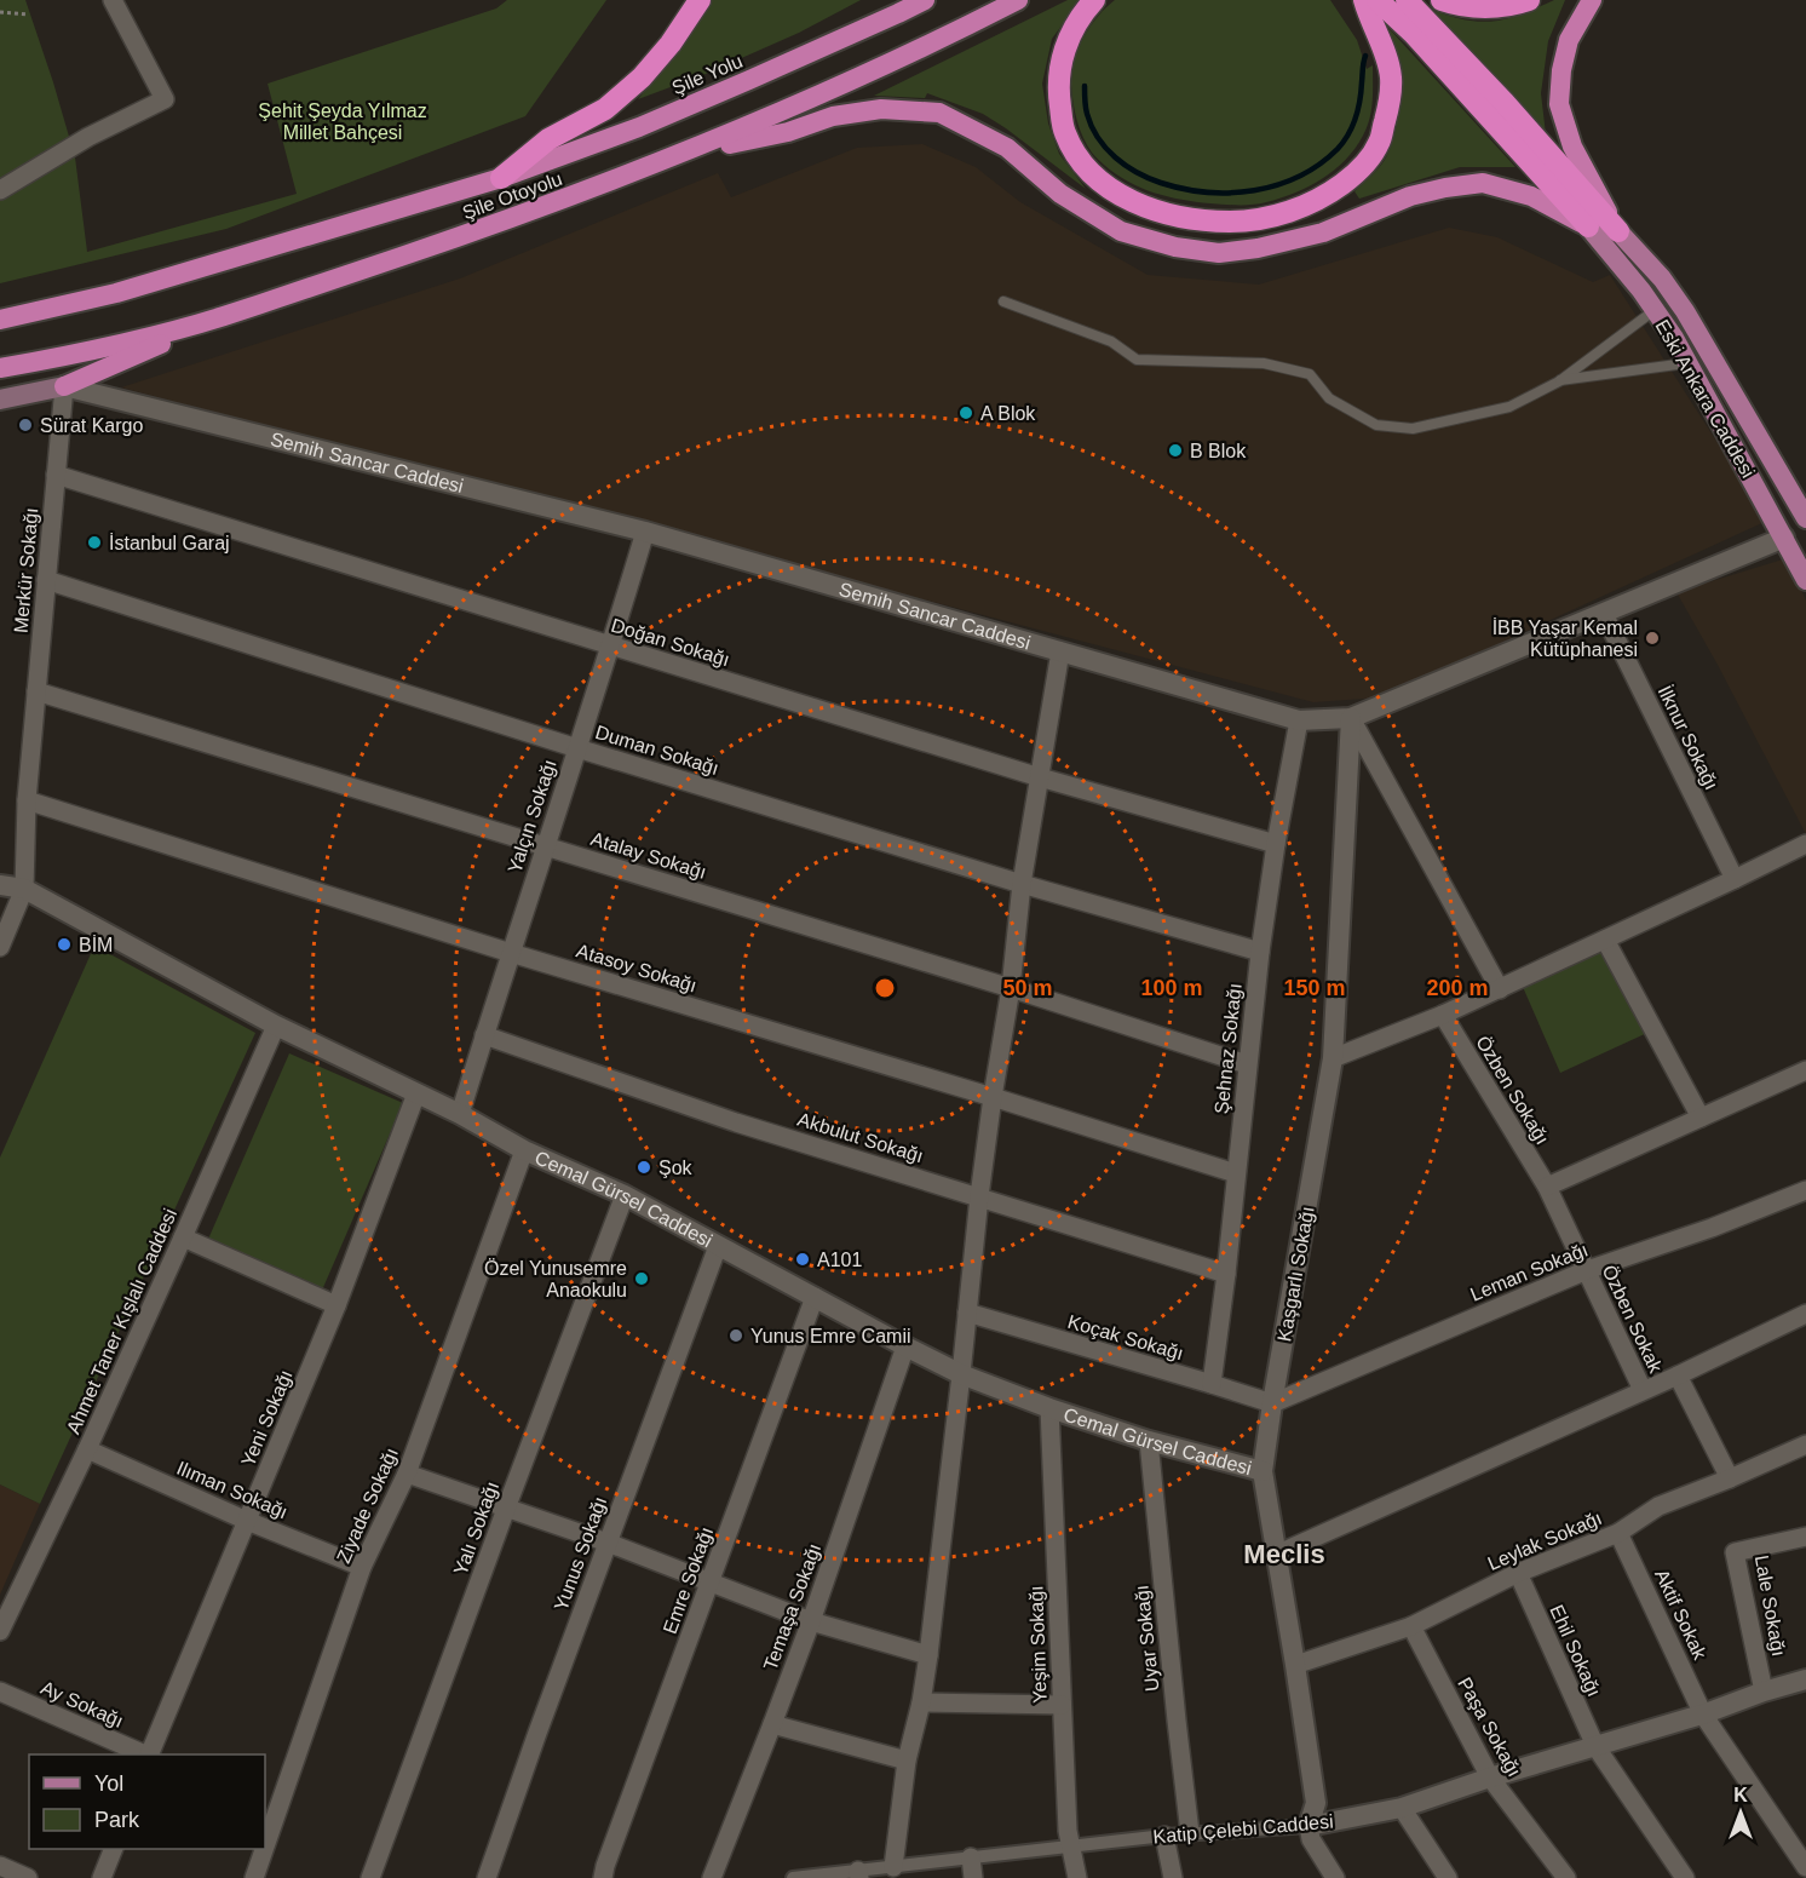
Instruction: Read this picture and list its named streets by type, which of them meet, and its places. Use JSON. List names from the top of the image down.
{
  "streets": {
    "highway": ["Şile Yolu", "Şile Otoyolu"],
    "main road": ["Eski Ankara Caddesi"],
    "street": [
      "Semih Sancar Caddesi",
      "Merkür Sokağı",
      "Doğan Sokağı",
      "İlknur Sokağı",
      "Duman Sokağı",
      "Yalçın Sokağı",
      "Atalay Sokağı",
      "Atasoy Sokağı",
      "Şehnaz Sokağı",
      "Özben Sokağı",
      "Akbulut Sokağı",
      "Cemal Gürsel Caddesi",
      "Leman Sokağı",
      "Kaşgarlı Sokağı",
      "Özben Sokak",
      "Ahmet Taner Kışlalı Caddesi",
      "Koçak Sokağı",
      "Yeni Sokağı",
      "Ilıman Sokağı",
      "Ziyade Sokağı",
      "Yalı Sokağı",
      "Leylak Sokağı",
      "Yunus Sokağı",
      "Emre Sokağı",
      "Lale Sokağı",
      "Temaşa Sokağı",
      "Aktif Sokak",
      "Uyar Sokağı",
      "Yeşim Sokağı",
      "Ehil Sokağı",
      "Ay Sokağı",
      "Paşa Sokağı",
      "Katip Çelebi Caddesi"
    ]
  },
  "crossings": [
    ["Şile Yolu", "Şile Otoyolu"],
    ["Eski Ankara Caddesi", "Semih Sancar Caddesi"],
    ["Semih Sancar Caddesi", "Merkür Sokağı"],
    ["Semih Sancar Caddesi", "İlknur Sokağı"],
    ["Semih Sancar Caddesi", "Yalçın Sokağı"],
    ["Semih Sancar Caddesi", "Şehnaz Sokağı"],
    ["Semih Sancar Caddesi", "Kaşgarlı Sokağı"],
    ["Merkür Sokağı", "Doğan Sokağı"],
    ["Merkür Sokağı", "Duman Sokağı"],
    ["Merkür Sokağı", "Atalay Sokağı"],
    ["Merkür Sokağı", "Atasoy Sokağı"],
    ["Merkür Sokağı", "Cemal Gürsel Caddesi"],
    ["Doğan Sokağı", "Yalçın Sokağı"],
    ["Doğan Sokağı", "Şehnaz Sokağı"],
    ["Duman Sokağı", "Yalçın Sokağı"],
    ["Duman Sokağı", "Şehnaz Sokağı"],
    ["Yalçın Sokağı", "Atalay Sokağı"],
    ["Yalçın Sokağı", "Atasoy Sokağı"],
    ["Yalçın Sokağı", "Akbulut Sokağı"],
    ["Yalçın Sokağı", "Cemal Gürsel Caddesi"],
    ["Atalay Sokağı", "Şehnaz Sokağı"],
    ["Atasoy Sokağı", "Şehnaz Sokağı"],
    ["Şehnaz Sokağı", "Akbulut Sokağı"],
    ["Şehnaz Sokağı", "Koçak Sokağı"],
    ["Özben Sokağı", "Özben Sokak"],
    ["Cemal Gürsel Caddesi", "Kaşgarlı Sokağı"],
    ["Cemal Gürsel Caddesi", "Ahmet Taner Kışlalı Caddesi"],
    ["Cemal Gürsel Caddesi", "Yeni Sokağı"],
    ["Cemal Gürsel Caddesi", "Ziyade Sokağı"],
    ["Cemal Gürsel Caddesi", "Yalı Sokağı"],
    ["Cemal Gürsel Caddesi", "Yunus Sokağı"],
    ["Cemal Gürsel Caddesi", "Emre Sokağı"],
    ["Cemal Gürsel Caddesi", "Temaşa Sokağı"],
    ["Cemal Gürsel Caddesi", "Uyar Sokağı"],
    ["Cemal Gürsel Caddesi", "Yeşim Sokağı"],
    ["Leman Sokağı", "Kaşgarlı Sokağı"],
    ["Leman Sokağı", "Özben Sokak"],
    ["Leman Sokağı", "Koçak Sokağı"],
    ["Kaşgarlı Sokağı", "Koçak Sokağı"],
    ["Kaşgarlı Sokağı", "Leylak Sokağı"],
    ["Kaşgarlı Sokağı", "Katip Çelebi Caddesi"],
    ["Ahmet Taner Kışlalı Caddesi", "Ilıman Sokağı"],
    ["Yeni Sokağı", "Ilıman Sokağı"],
    ["Ilıman Sokağı", "Ziyade Sokağı"],
    ["Leylak Sokağı", "Aktif Sokak"],
    ["Leylak Sokağı", "Ehil Sokağı"],
    ["Leylak Sokağı", "Paşa Sokağı"],
    ["Lale Sokağı", "Katip Çelebi Caddesi"],
    ["Aktif Sokak", "Katip Çelebi Caddesi"],
    ["Uyar Sokağı", "Katip Çelebi Caddesi"],
    ["Yeşim Sokağı", "Katip Çelebi Caddesi"],
    ["Ehil Sokağı", "Katip Çelebi Caddesi"],
    ["Paşa Sokağı", "Katip Çelebi Caddesi"]
  ],
  "districts": ["Meclis"],
  "parks": ["Şehit Şeyda Yılmaz Millet Bahçesi"],
  "places": [
    "A Blok",
    "Sürat Kargo",
    "B Blok",
    "İstanbul Garaj",
    "İBB Yaşar Kemal Kütüphanesi",
    "BİM",
    "Şok",
    "A101",
    "Özel Yunusemre Anaokulu",
    "Yunus Emre Camii"
  ],
  "legend": ["Yol", "Park"],
  "north": "top",
  "rings": [
    "50 m",
    "100 m",
    "150 m",
    "200 m"
  ]
}
